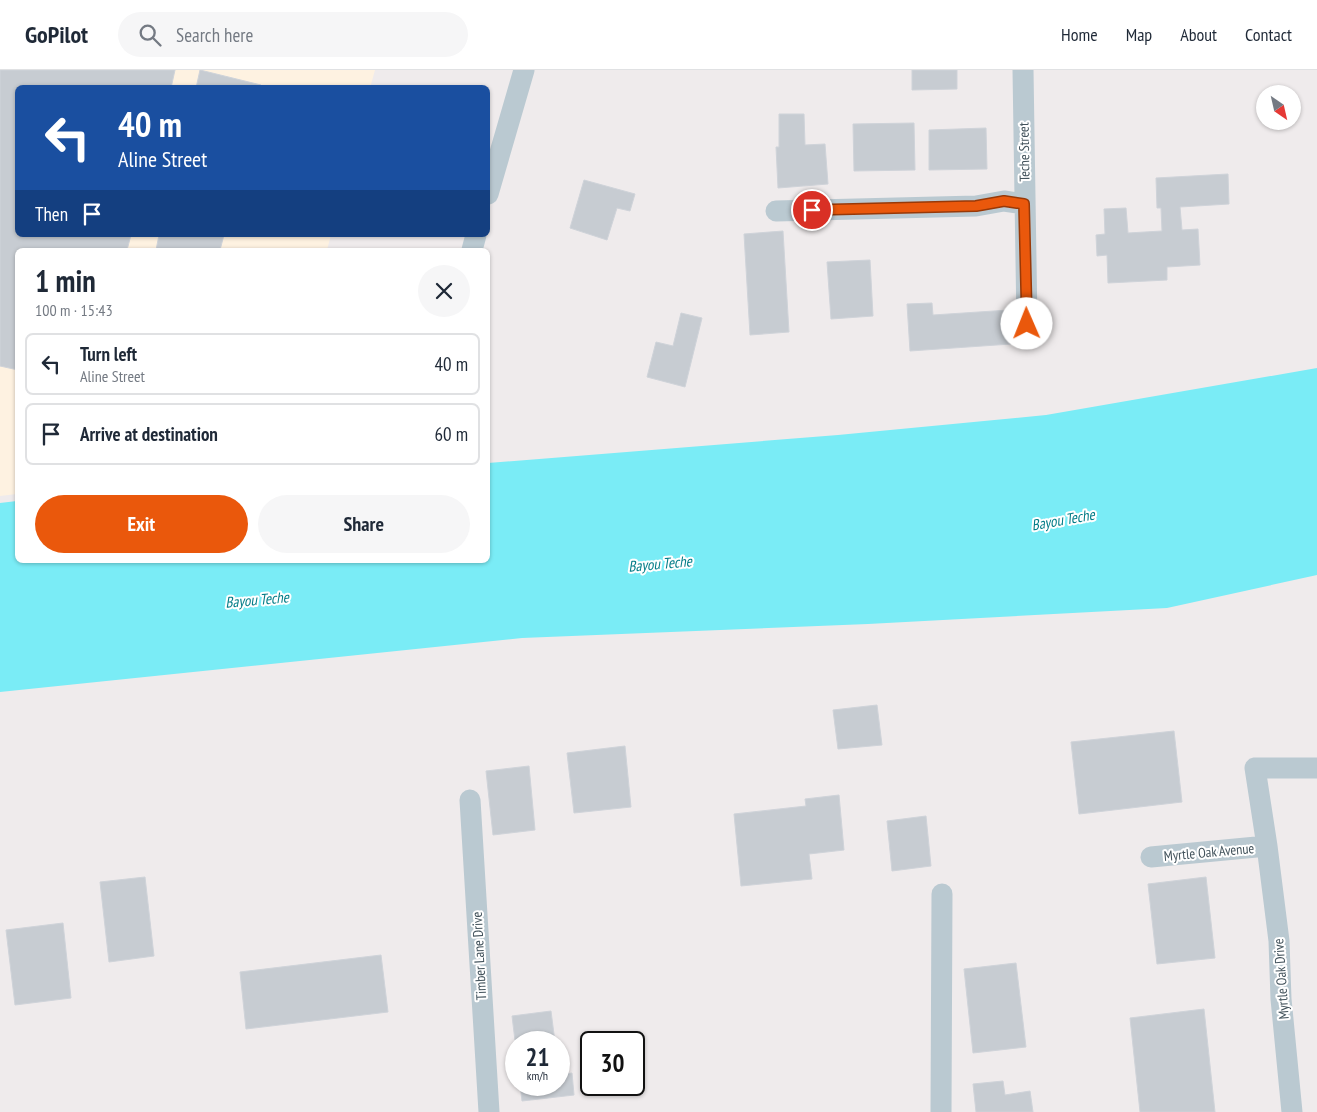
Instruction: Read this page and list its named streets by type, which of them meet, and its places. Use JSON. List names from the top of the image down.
{
  "streets": {
    "street": [
      "Teche Street",
      "Myrtle Oak Avenue",
      "Timber Lane Drive",
      "Myrtle Oak Drive"
    ]
  },
  "crossings": [
    ["Myrtle Oak Avenue", "Myrtle Oak Drive"]
  ],
  "water": ["Bayou Teche"],
  "north": "bottom right",
  "page": {
    "header": "GoPilot",
    "search": "Search here",
    "nav": [
      "Home",
      "Map",
      "About",
      "Contact"
    ],
    "turn": ["40 m", "Aline Street"],
    "then": "Then",
    "heading": ["1 min", "100 m · 15:43"],
    "list": [
      {
        "name": "Turn left",
        "note": "Aline Street",
        "value": "40 m"
      },
      {
        "name": "Arrive at destination",
        "value": "60 m"
      }
    ],
    "buttons": ["Exit", "Share"],
    "speed": "21 km/h",
    "limit": "30"
  }
}
